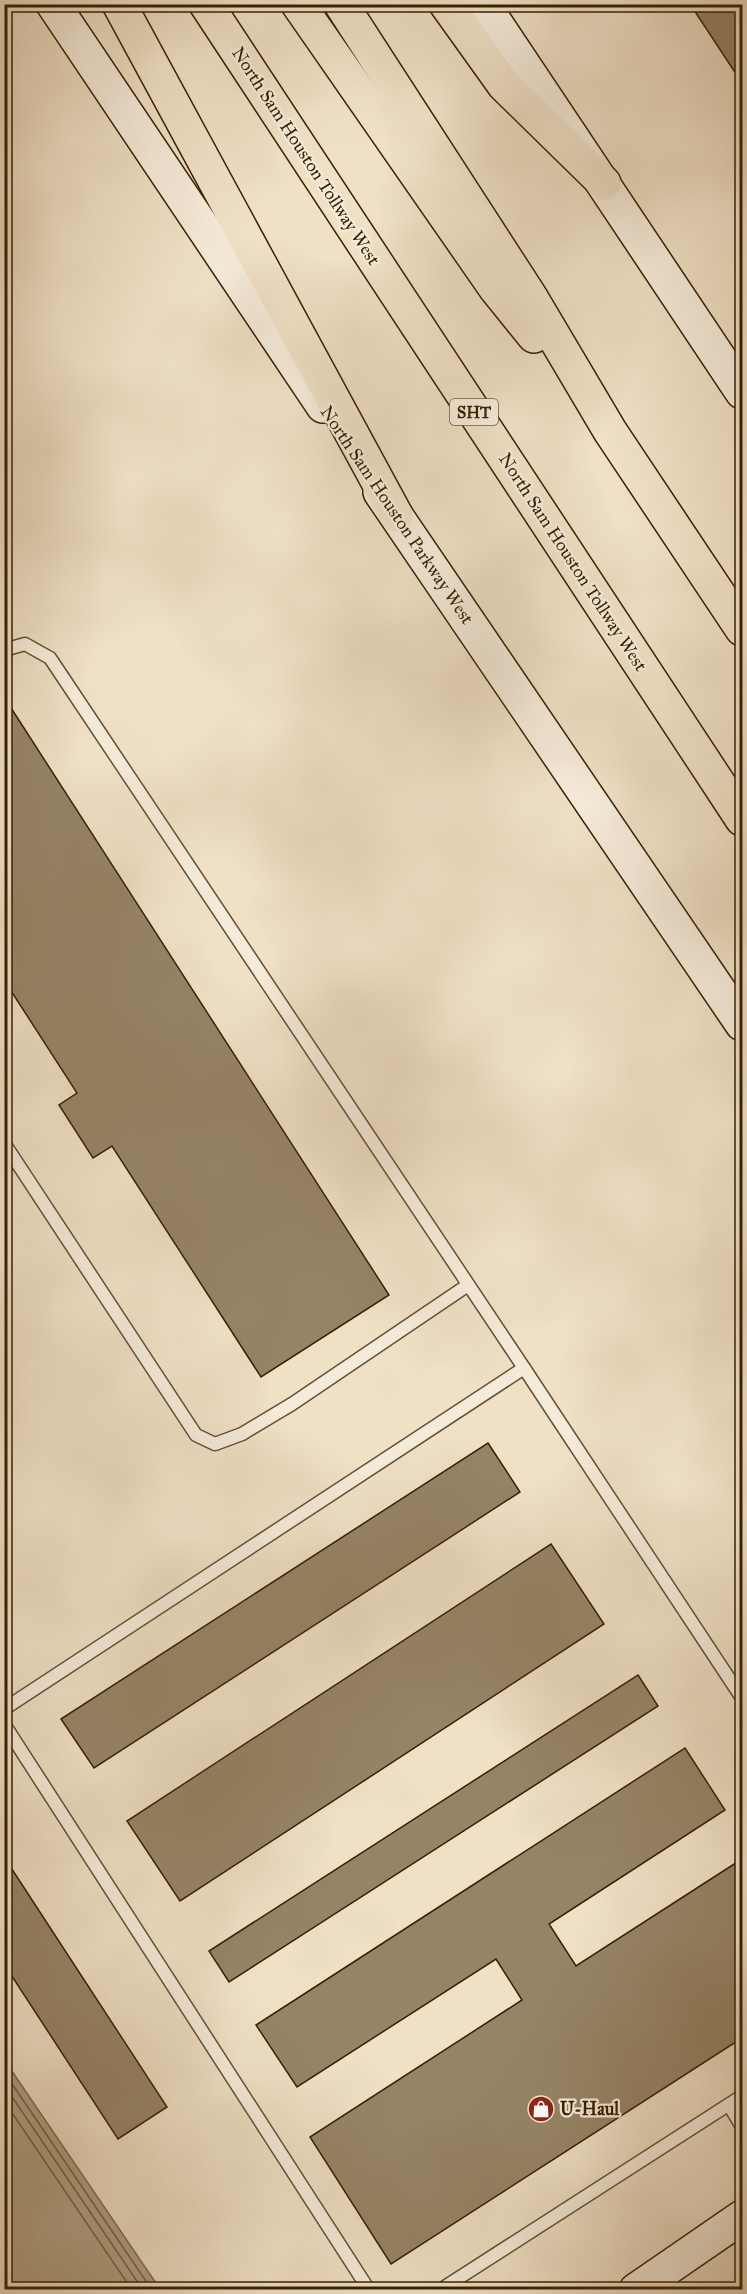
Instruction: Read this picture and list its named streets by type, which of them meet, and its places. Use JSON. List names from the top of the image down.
{
  "streets": {
    "highway": ["North Sam Houston Tollway West", "SHT"],
    "main road": ["North Sam Houston Parkway West"]
  },
  "places": {
    "shop": ["U-Haul"]
  }
}
